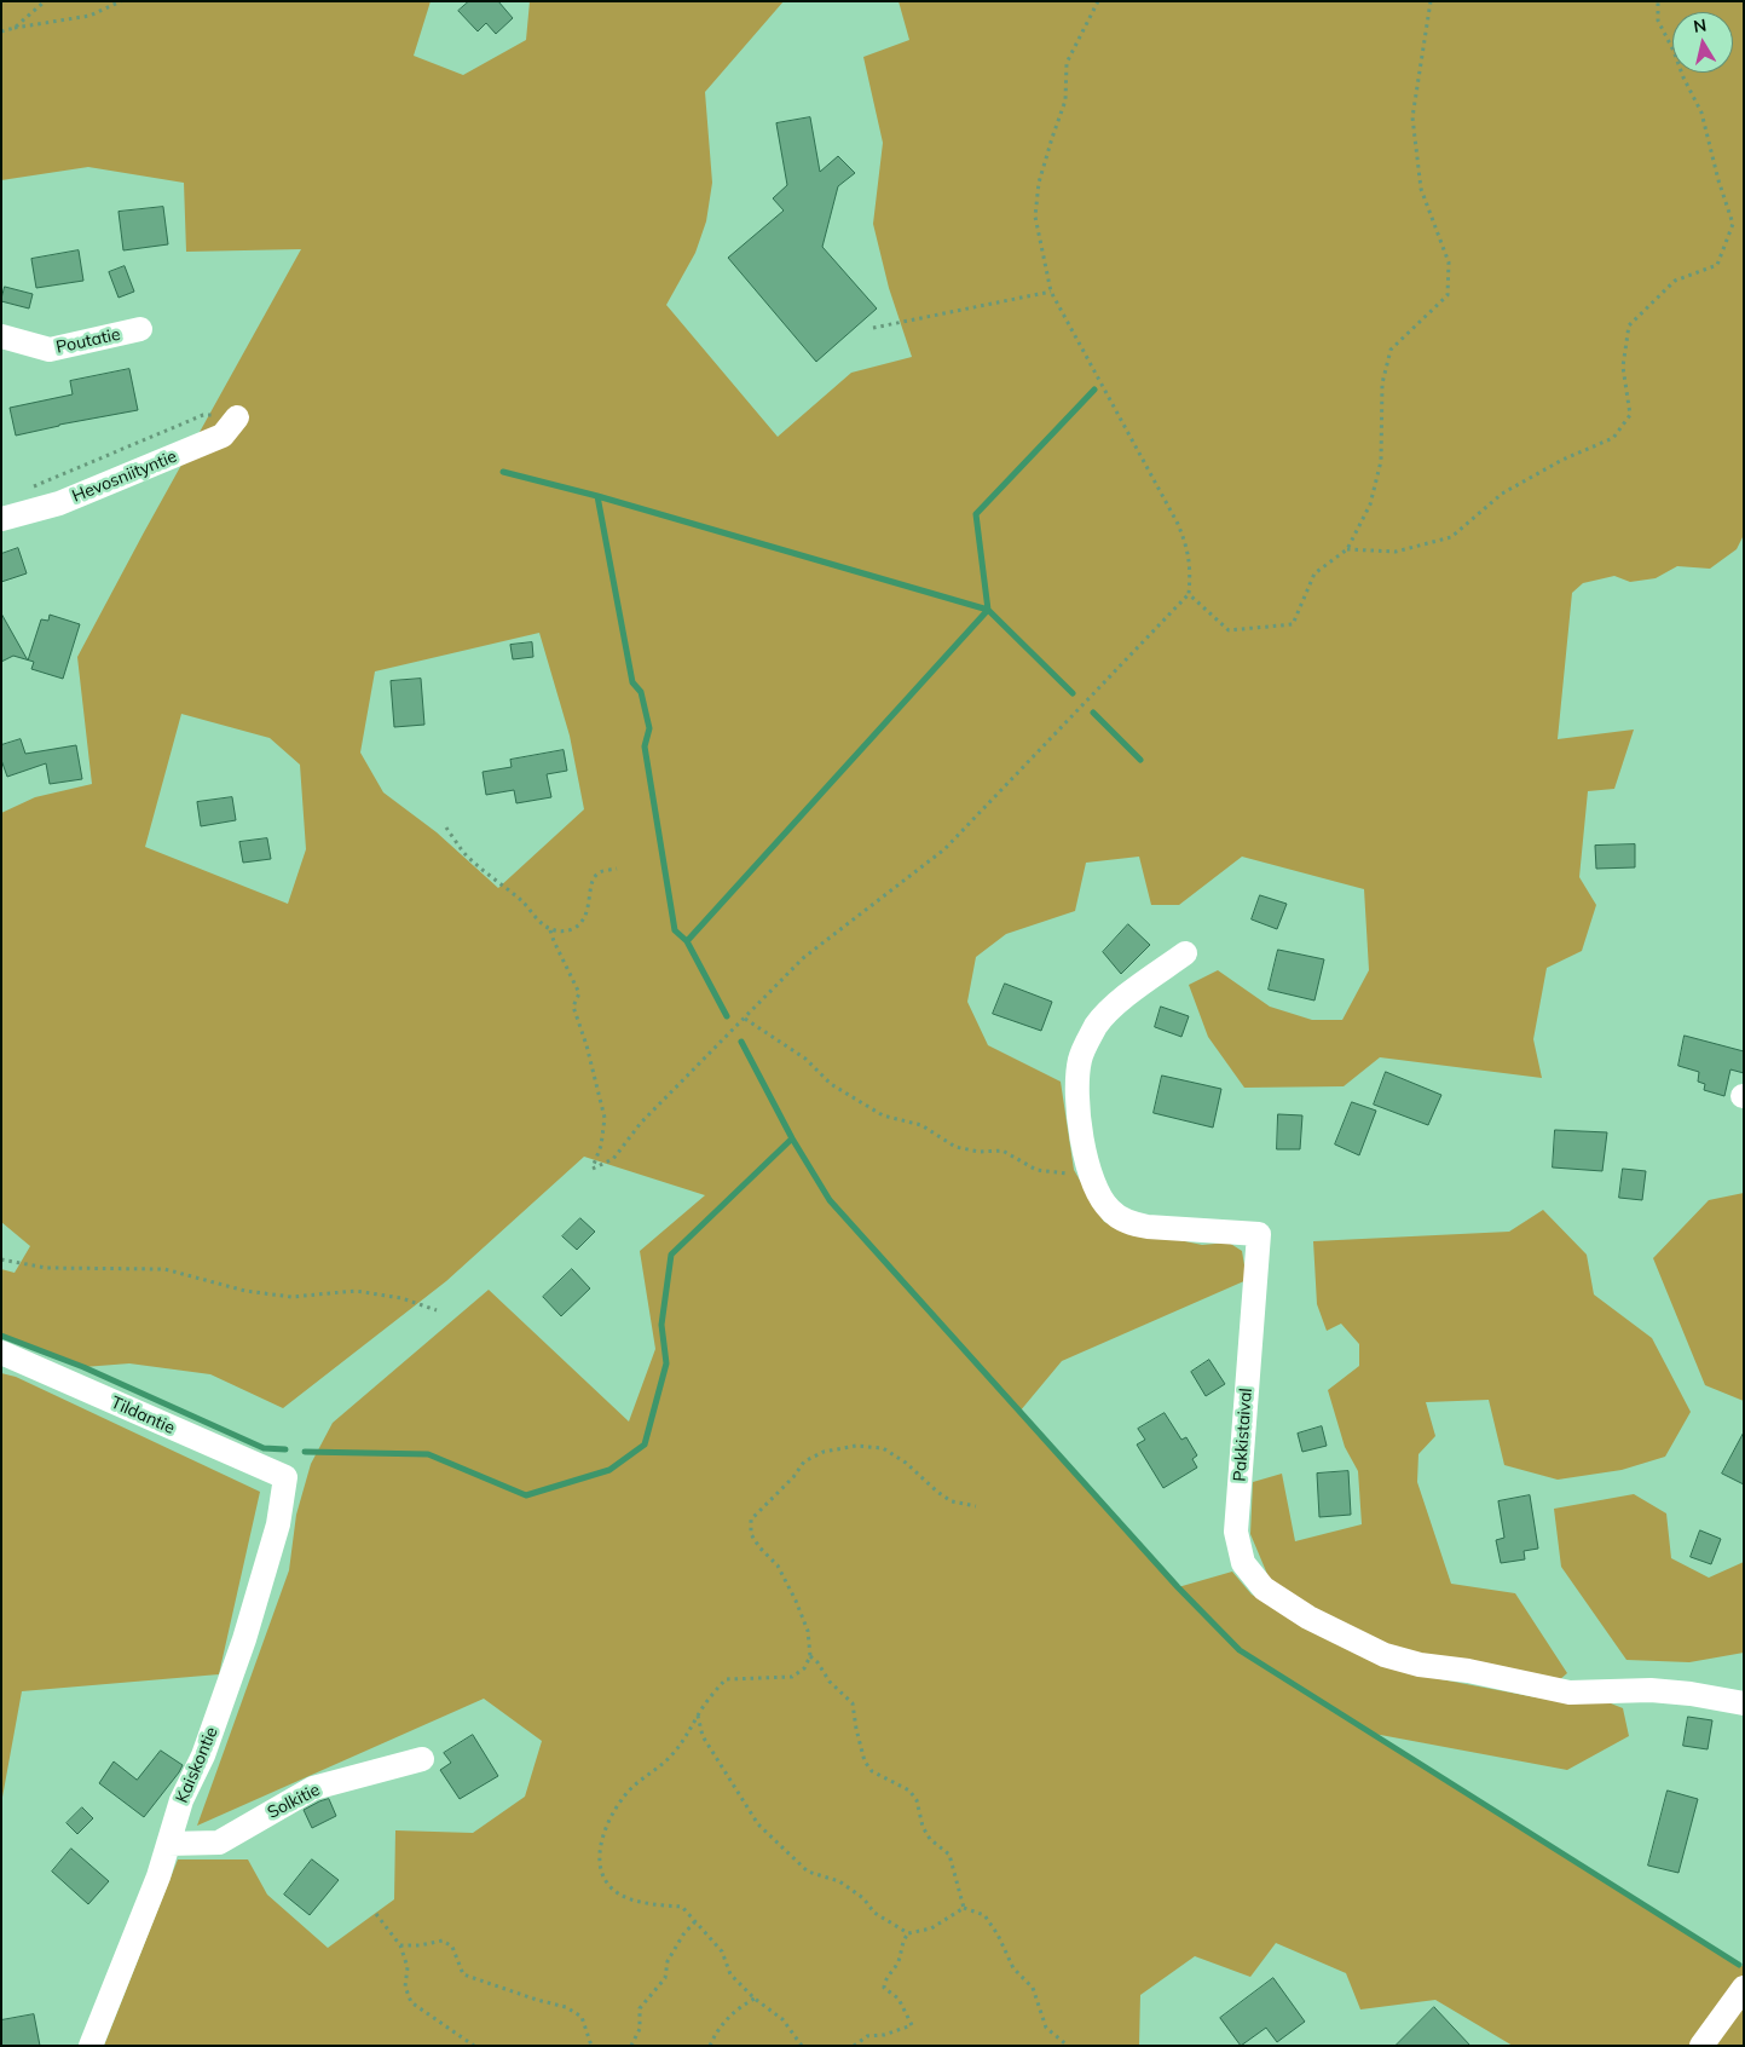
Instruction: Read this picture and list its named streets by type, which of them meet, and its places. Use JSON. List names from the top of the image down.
{
  "streets": {
    "street": [
      "Poutatie",
      "Hevosniityntie",
      "Tildantie",
      "Pakkistaival",
      "Kaiskontie",
      "Solkitie"
    ]
  },
  "crossings": [
    ["Tildantie", "Kaiskontie"],
    ["Kaiskontie", "Solkitie"]
  ],
  "north": "top"
}
